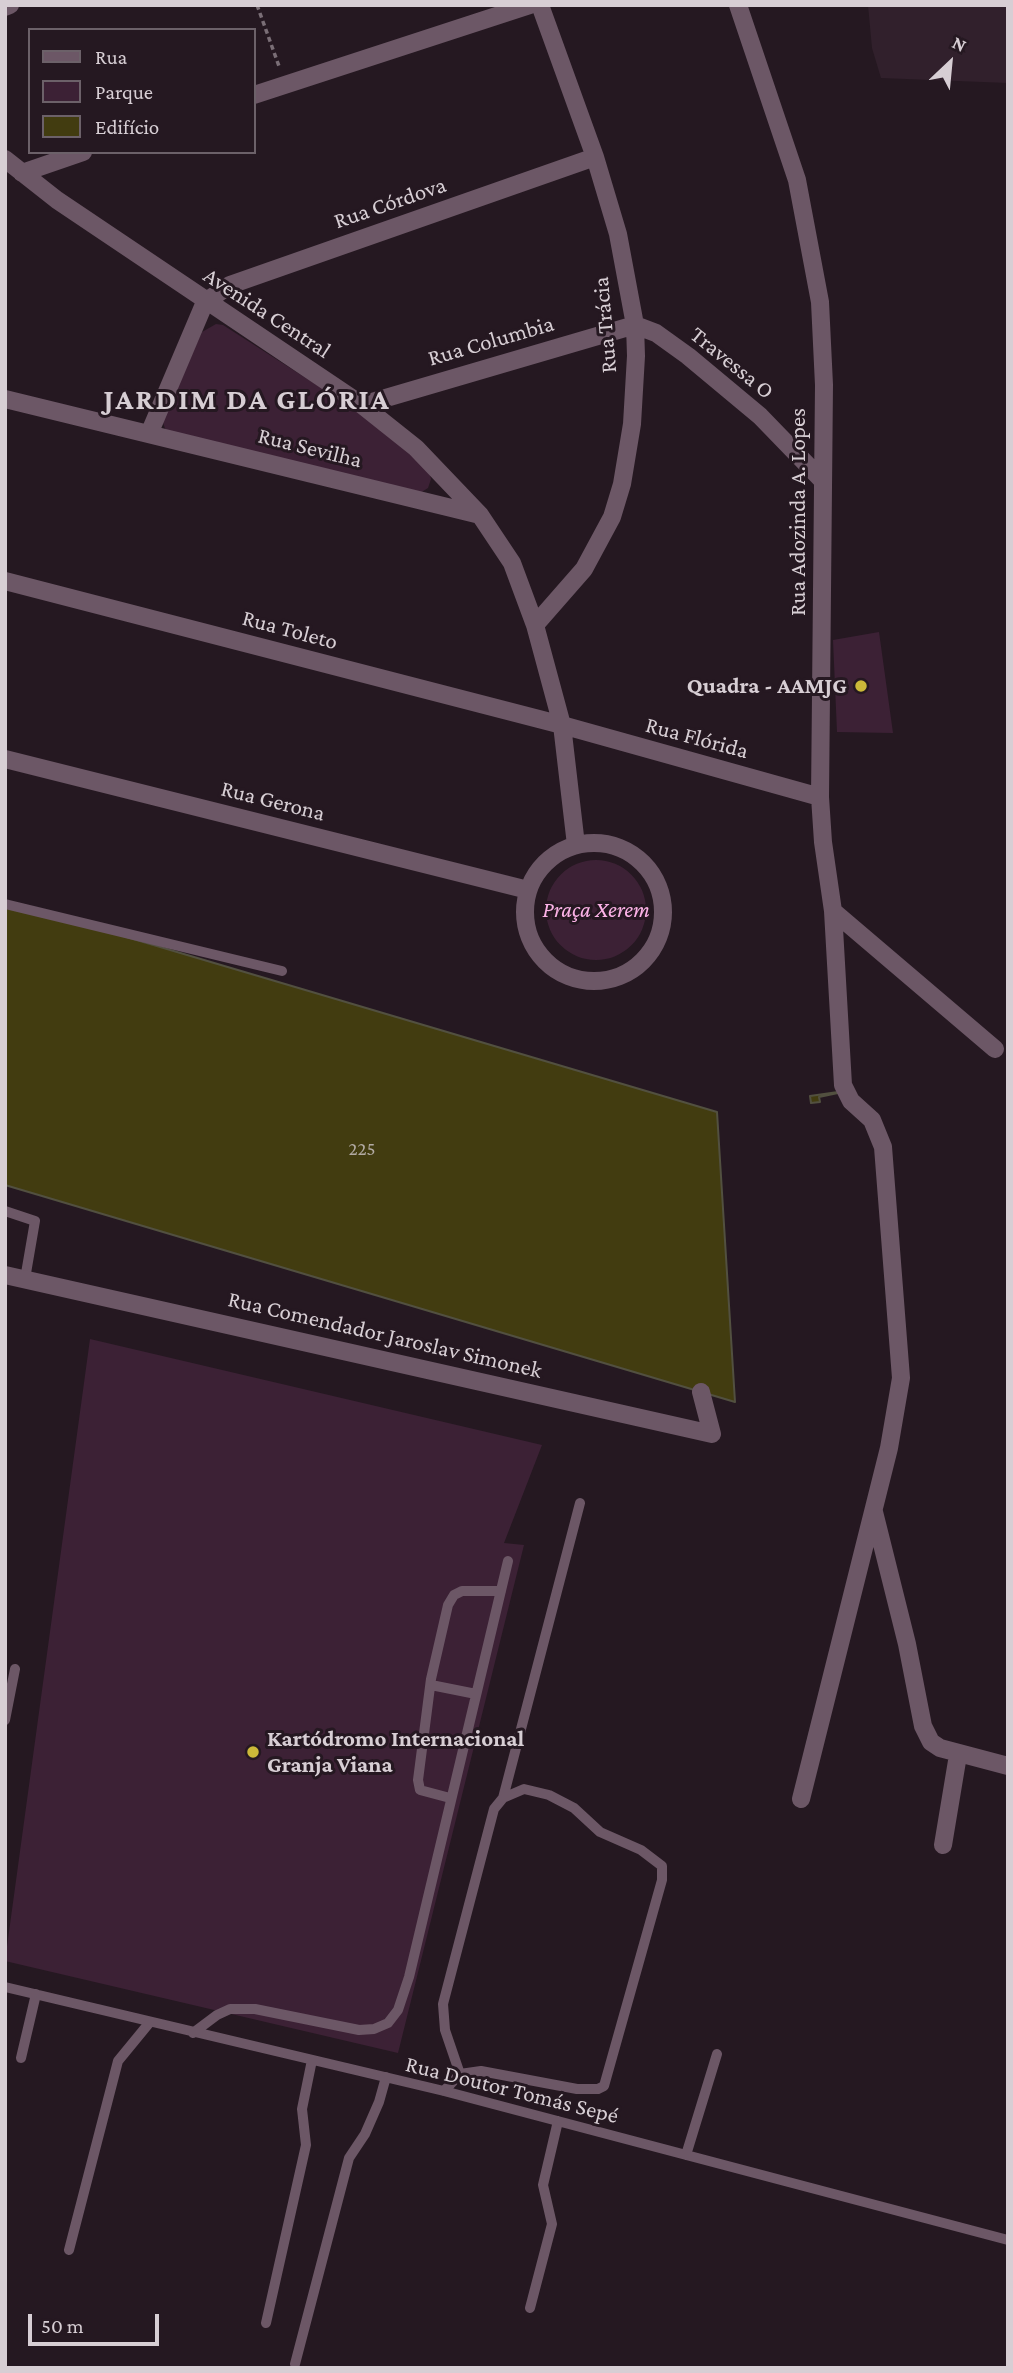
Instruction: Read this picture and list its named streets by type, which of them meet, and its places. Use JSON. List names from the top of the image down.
{
  "streets": {
    "street": [
      "Rua Córdova",
      "Avenida Central",
      "Rua Trácia",
      "Rua Columbia",
      "Travessa O",
      "Rua Sevilha",
      "Rua Adozinda A. Lopes",
      "Rua Toleto",
      "Rua Flórida",
      "Rua Gerona",
      "Rua Comendador Jaroslav Simonek"
    ],
    "lane": ["Rua Doutor Tomás Sepé"]
  },
  "crossings": [
    ["Rua Córdova", "Avenida Central"],
    ["Rua Córdova", "Rua Trácia"],
    ["Avenida Central", "Rua Trácia"],
    ["Avenida Central", "Rua Columbia"],
    ["Avenida Central", "Rua Sevilha"],
    ["Avenida Central", "Rua Toleto"],
    ["Avenida Central", "Rua Flórida"],
    ["Avenida Central", "Rua Gerona"],
    ["Rua Trácia", "Rua Columbia"],
    ["Rua Trácia", "Travessa O"],
    ["Rua Columbia", "Travessa O"],
    ["Travessa O", "Rua Adozinda A. Lopes"],
    ["Rua Adozinda A. Lopes", "Rua Flórida"],
    ["Rua Toleto", "Rua Flórida"]
  ],
  "districts": ["JARDIM DA GLÓRIA"],
  "parks": ["Praça Xerem"],
  "places": ["Quadra - AAMJG", "Kartódromo Internacional Granja Viana"],
  "house_numbers": ["225"],
  "legend": ["Rua", "Parque", "Edifício"],
  "scale_bar": "50 m",
  "north": "top right"
}
